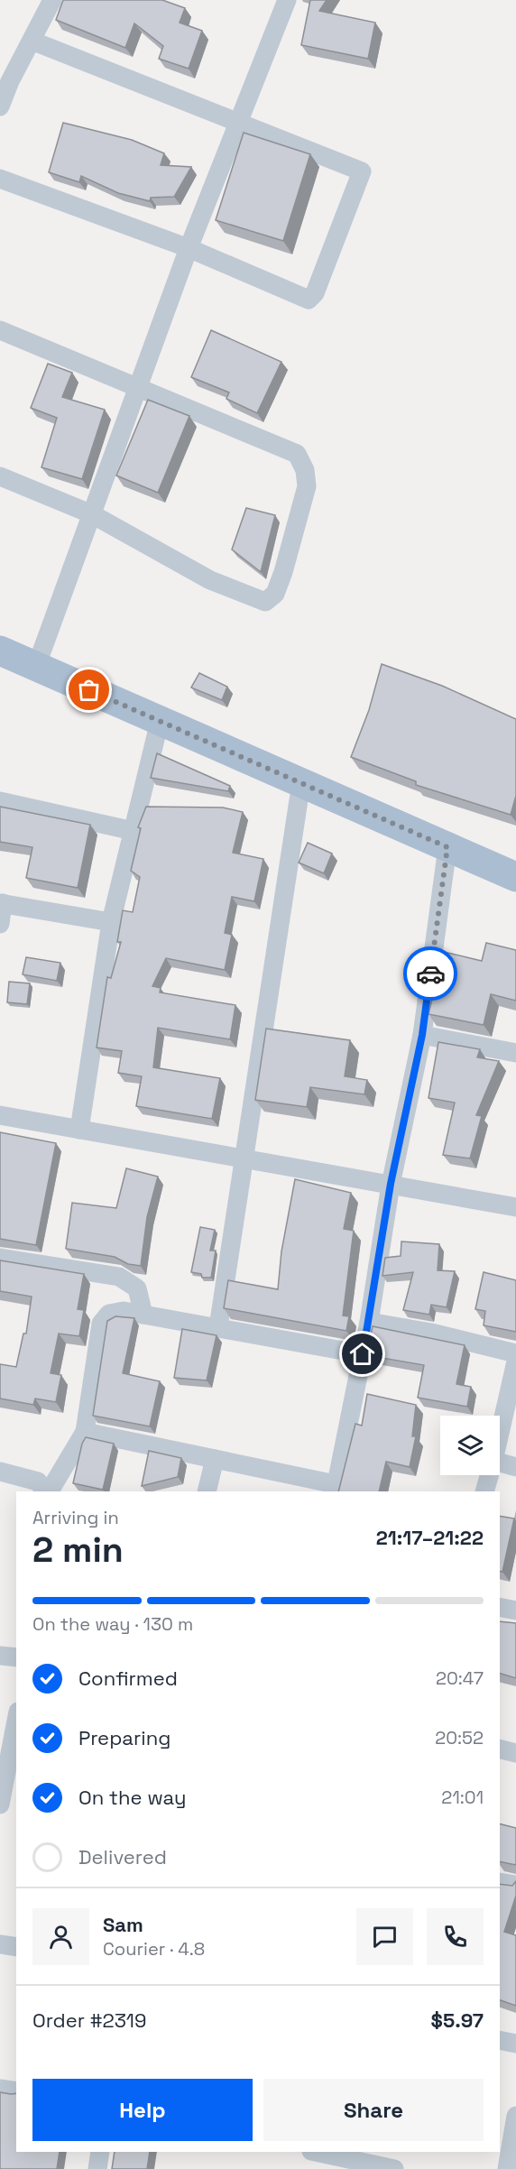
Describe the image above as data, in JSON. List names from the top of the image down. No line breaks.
{"page":{"heading":["2 min","Arriving in","21:17–21:22"],"panel":["Sam","Courier · 4.8","Order #2319","$5.97"],"bar":"On the way · 130 m","list":[["Confirmed","20:47"],["Preparing","20:52"],["On the way","21:01"],"Delivered"],"buttons":["Help","Share"]}}
